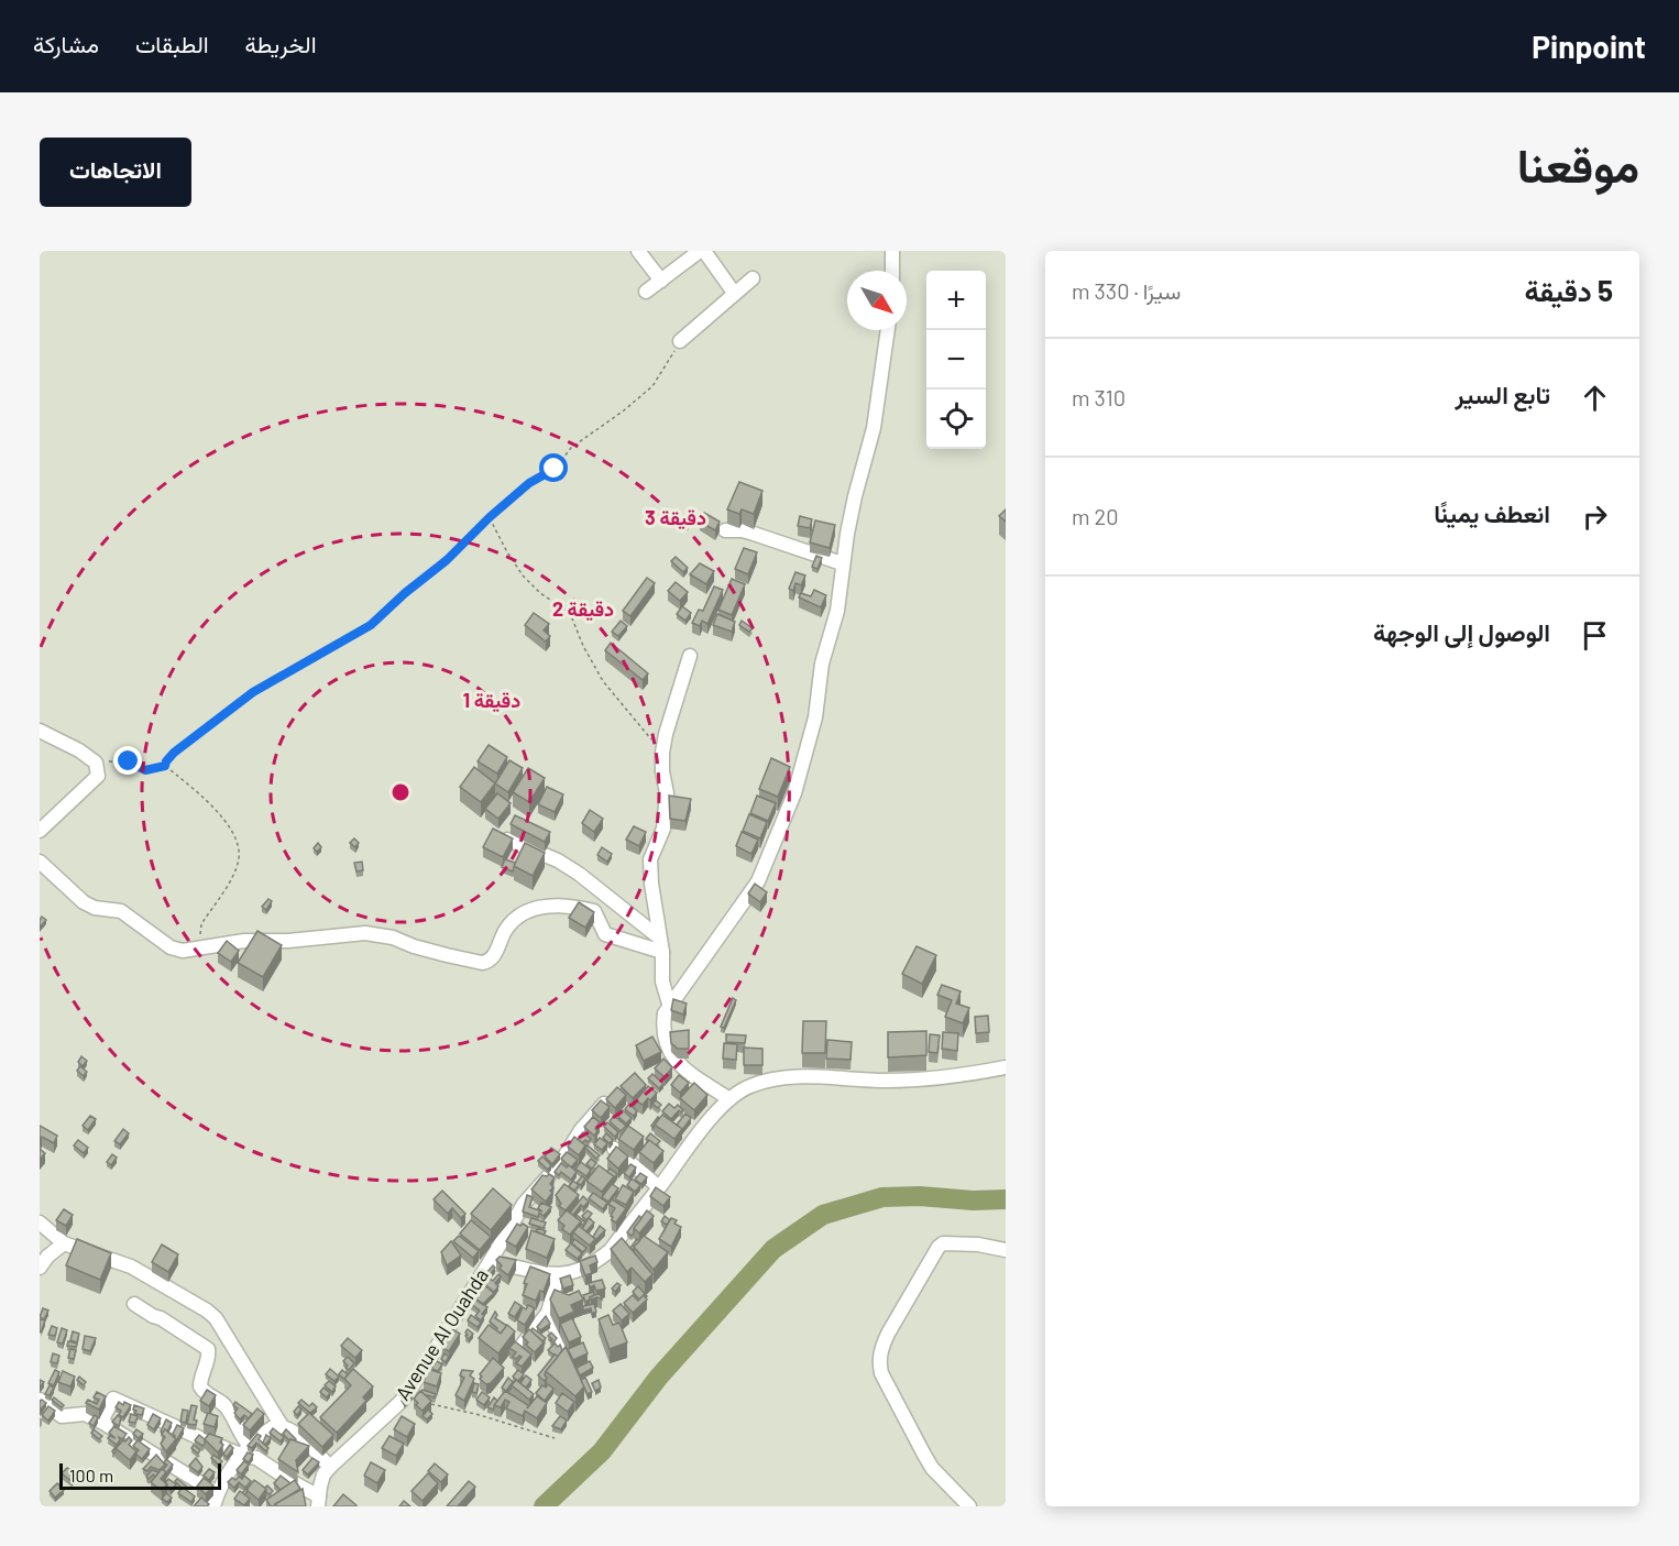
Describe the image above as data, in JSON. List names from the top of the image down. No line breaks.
{"streets":{"street":["Avenue Al Ouahda"]},"scale_bar":"100 m","north":"bottom right","page":{"header":"Pinpoint","nav":["الخريطة","الطبقات","مشاركة"],"title":"موقعنا","buttons":"الاتجاهات","heading":["5 دقيقة","سيرًا · 330 m"],"map_buttons":["+","−"],"list":[["تابع السير","310 m"],["انعطف يمينًا","20 m"],"الوصول إلى الوجهة"],"scale":"100 m"},"rings":["3 دقيقة","2 دقيقة","1 دقيقة"]}
